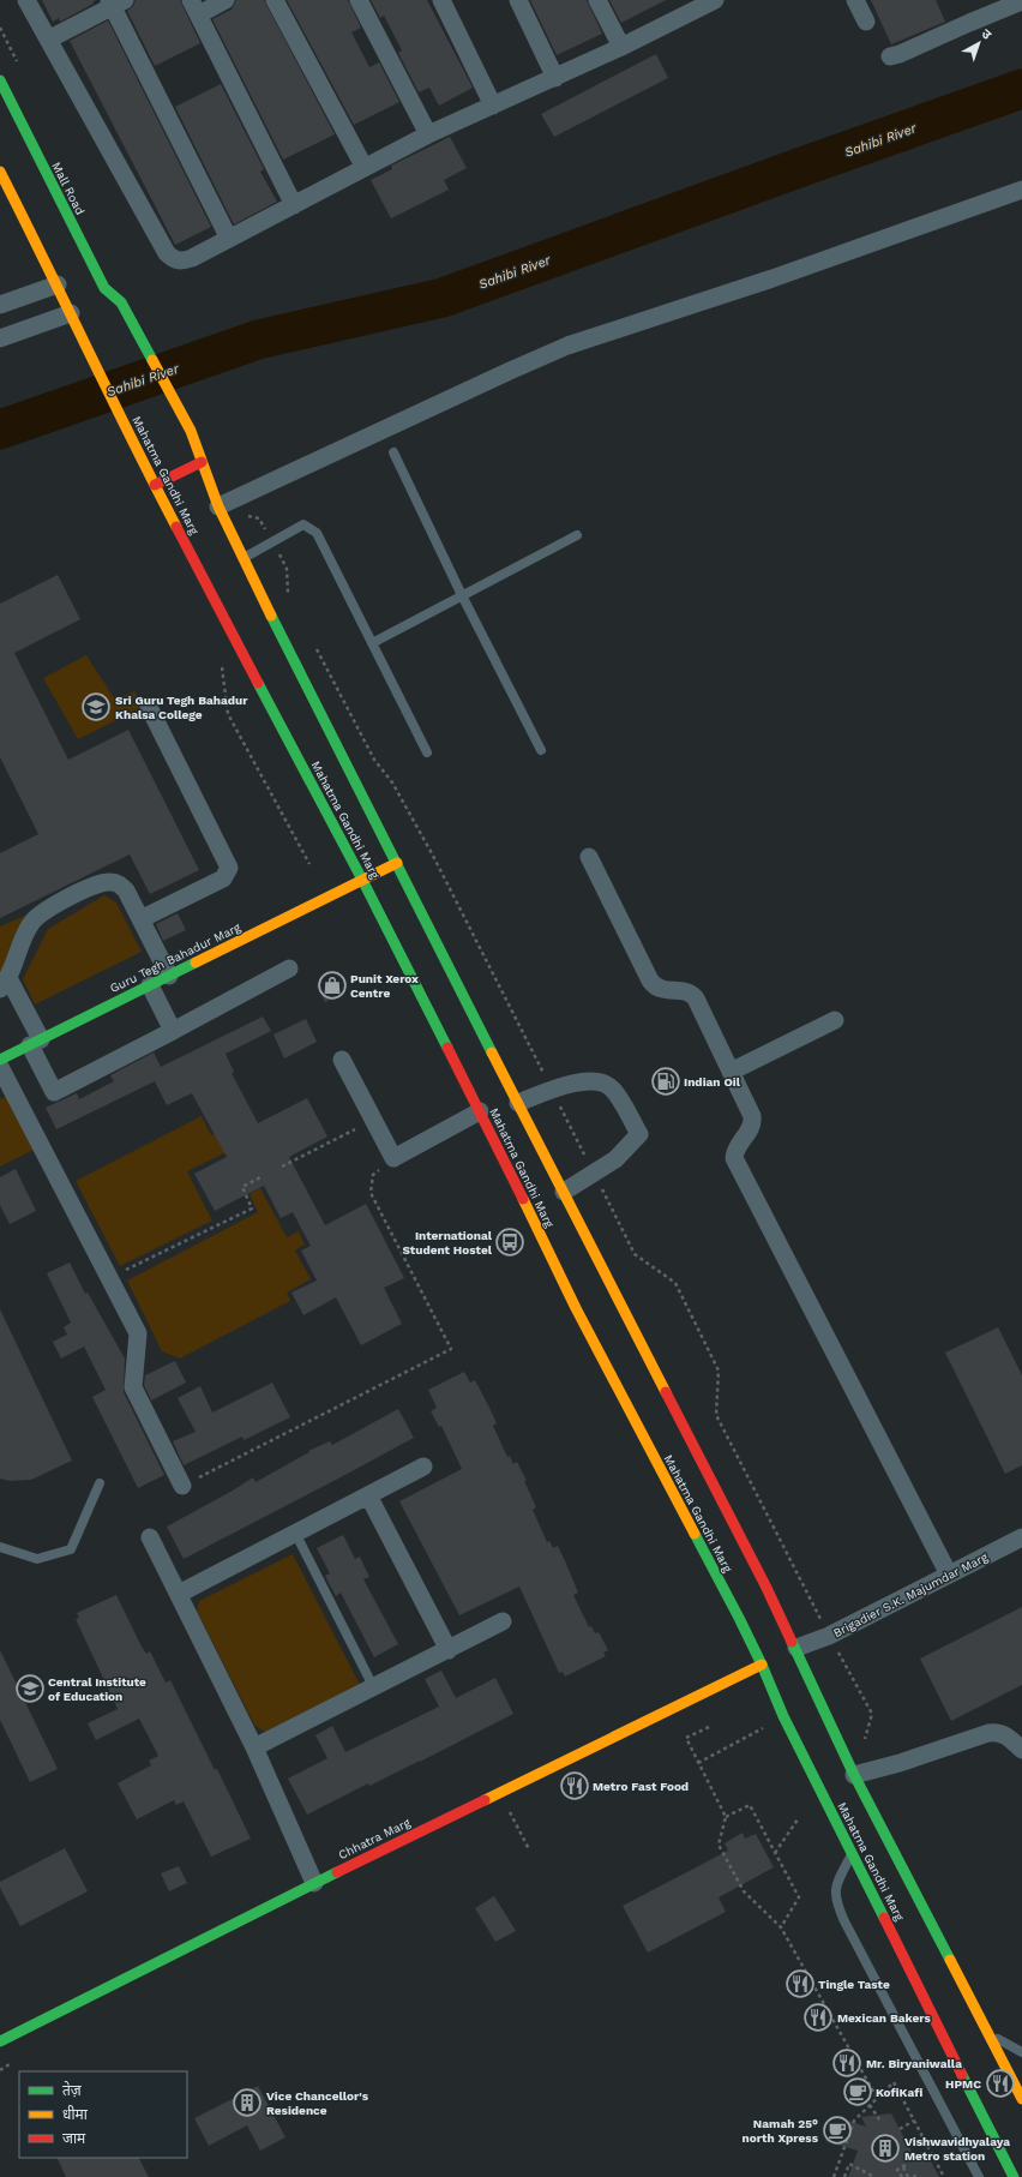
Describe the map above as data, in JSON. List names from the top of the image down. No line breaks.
{"streets":{"main road":["Mall Road","Mahatma Gandhi Marg","Guru Tegh Bahadur Marg","Chhatra Marg"],"street":["Brigadier S.K. Majumdar Marg"]},"crossings":[["Mall Road","Mahatma Gandhi Marg"],["Mahatma Gandhi Marg","Guru Tegh Bahadur Marg"],["Mahatma Gandhi Marg","Brigadier S.K. Majumdar Marg"],["Mahatma Gandhi Marg","Chhatra Marg"]],"water":["Sahibi River"],"places":{"school or university":["Sri Guru Tegh Bahadur Khalsa College","Central Institute of Education"],"shop":["Punit Xerox Centre"],"fuel station":["Indian Oil"],"bus stop":["International Student Hostel"],"restaurant":["Metro Fast Food","Tingle Taste","Mexican Bakers","Mr. Biryaniwalla","HPMC"],"cafe":["KofiKafi","Namah 25° north Xpress"],"building":["Vice Chancellor's Residence","Vishwavidhyalaya Metro station"]},"legend":["तेज़","धीमा","जाम"],"north":"top right"}
